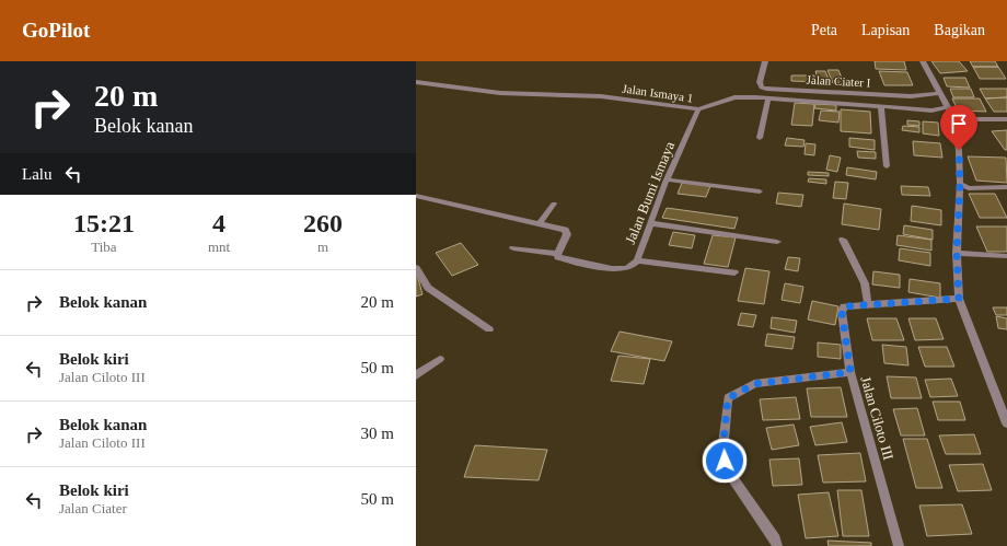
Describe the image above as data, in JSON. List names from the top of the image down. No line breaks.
{"streets":{"street":["Jalan Ciater I","Jalan Ismaya 1","Jalan Bumi Ismaya","Jalan Ciloto III"]},"crossings":[["Jalan Ismaya 1","Jalan Bumi Ismaya"]],"page":{"header":"GoPilot","nav":["Peta","Lapisan","Bagikan"],"turn":["20 m","Belok kanan"],"then":"Lalu","eta":["15:21","Tiba","4","mnt","260","m"],"list":[{"name":"Belok kanan","value":"20 m"},{"name":"Belok kiri","note":"Jalan Ciloto III","value":"50 m"},{"name":"Belok kanan","note":"Jalan Ciloto III","value":"30 m"},{"name":"Belok kiri","note":"Jalan Ciater","value":"50 m"}]}}
